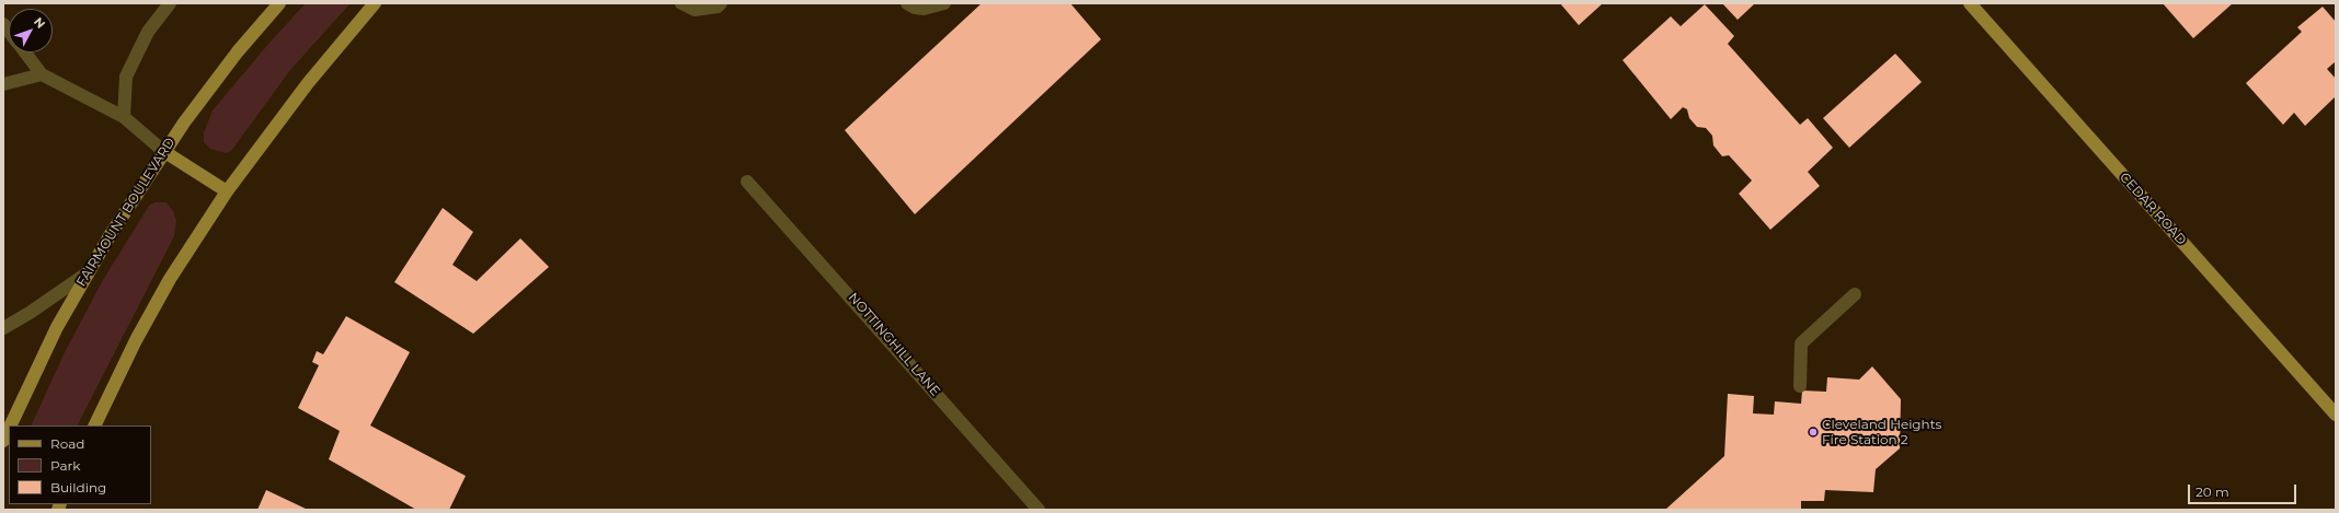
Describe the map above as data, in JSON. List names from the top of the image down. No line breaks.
{"streets":{"main road":["CEDAR ROAD","FAIRMOUNT BOULEVARD"],"street":["NOTTINGHILL LANE"]},"places":["Cleveland Heights Fire Station 2"],"legend":["Road","Park","Building"],"scale_bar":"20 m","north":"top right"}
